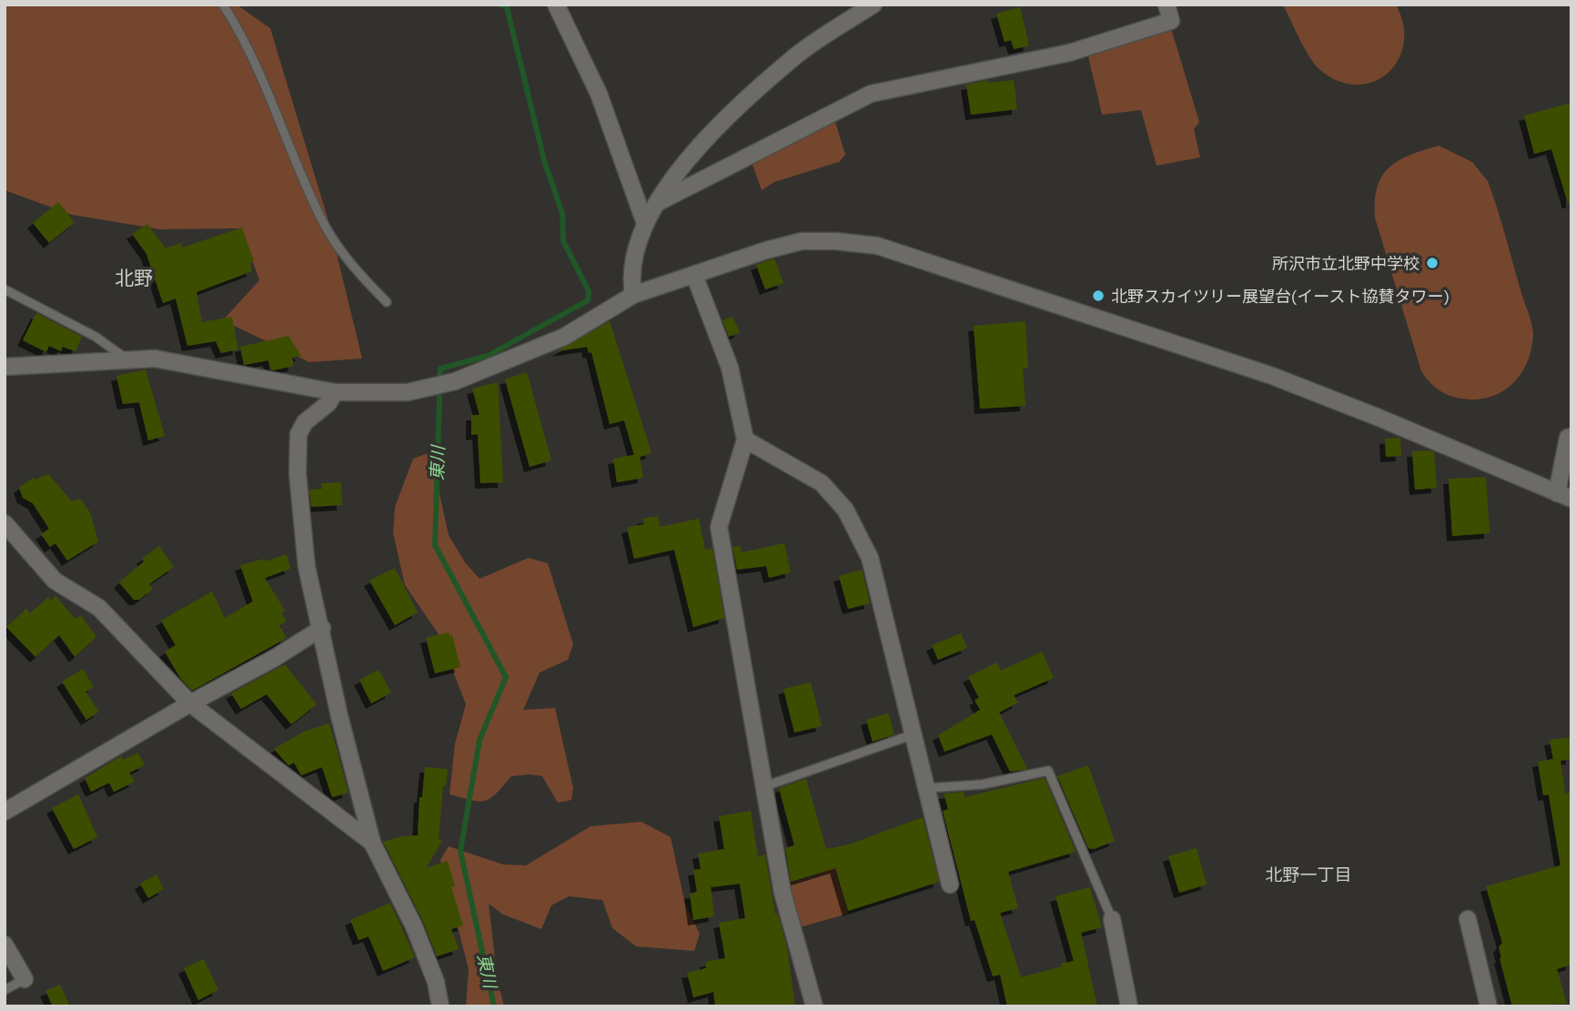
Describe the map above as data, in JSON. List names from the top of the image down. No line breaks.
{"districts":["北野","北野一丁目"],"water":["東川"],"places":["所沢市立北野中学校","北野スカイツリー展望台(イースト協賛タワー)"]}
